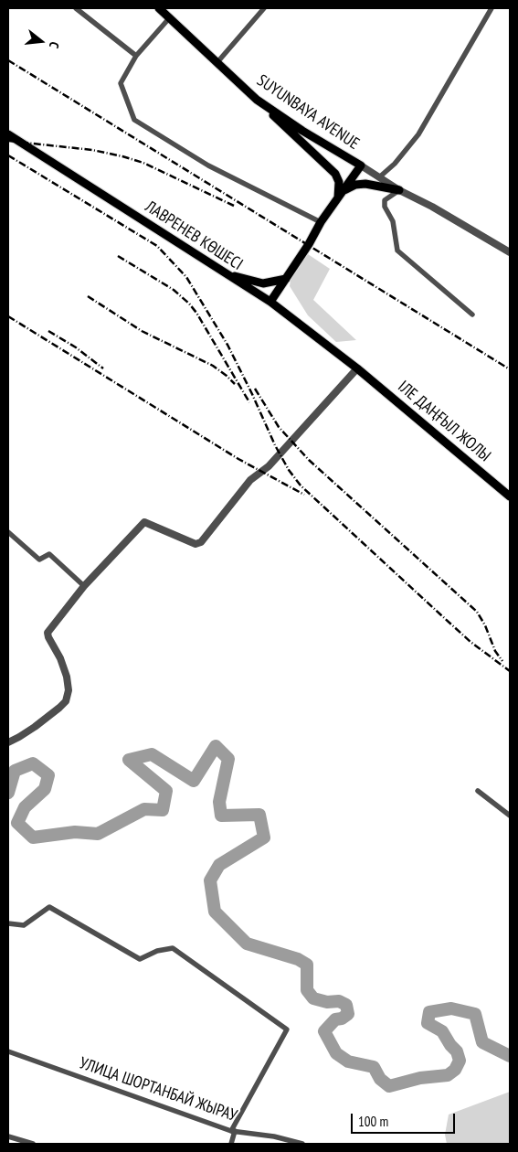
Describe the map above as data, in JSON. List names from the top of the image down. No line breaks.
{"streets":{"main road":["SUYUNBAYA AVENUE","ЛАВРЕНЕВ КӨШЕСІ","ІЛЕ ДАҢҒЫЛ ЖОЛЫ"],"street":["УЛИЦА ШОРТАНБАЙ ЖЫРАУ"]},"crossings":[["ЛАВРЕНЕВ КӨШЕСІ","ІЛЕ ДАҢҒЫЛ ЖОЛЫ"]],"scale_bar":"100 m","north":"right"}
